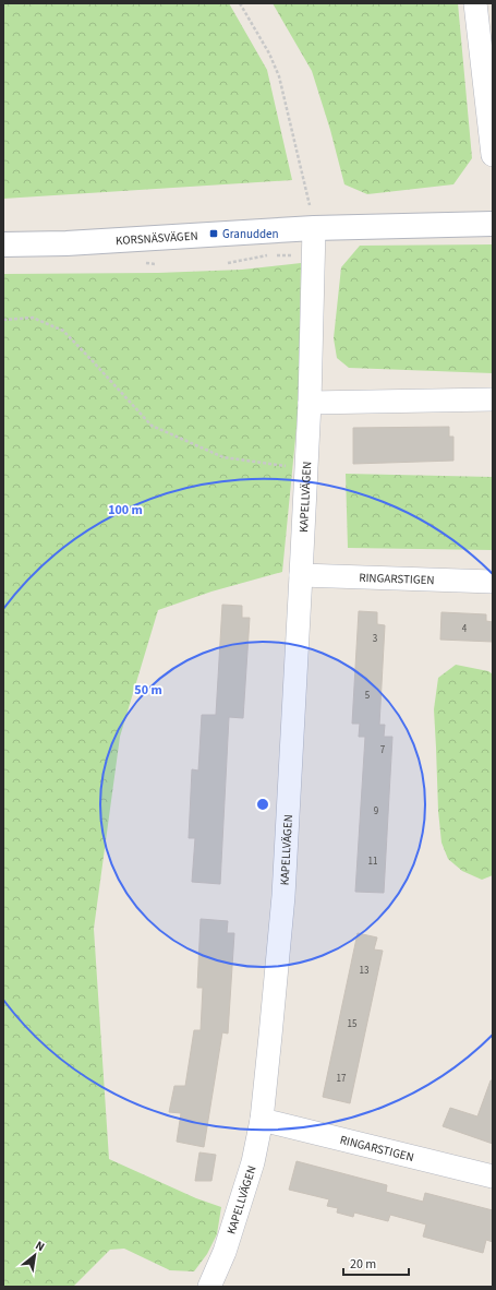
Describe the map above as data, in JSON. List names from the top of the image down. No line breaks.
{"streets":{"street":["KORSNÄSVÄGEN","KAPELLVÄGEN","RINGARSTIGEN"]},"crossings":[["KORSNÄSVÄGEN","KAPELLVÄGEN"],["KAPELLVÄGEN","RINGARSTIGEN"]],"places":{"transit":["Granudden"]},"house_numbers":["4","3","5","7","9","11","13","15","17"],"scale_bar":"20 m","north":"top right","rings":["100 m","50 m"]}
